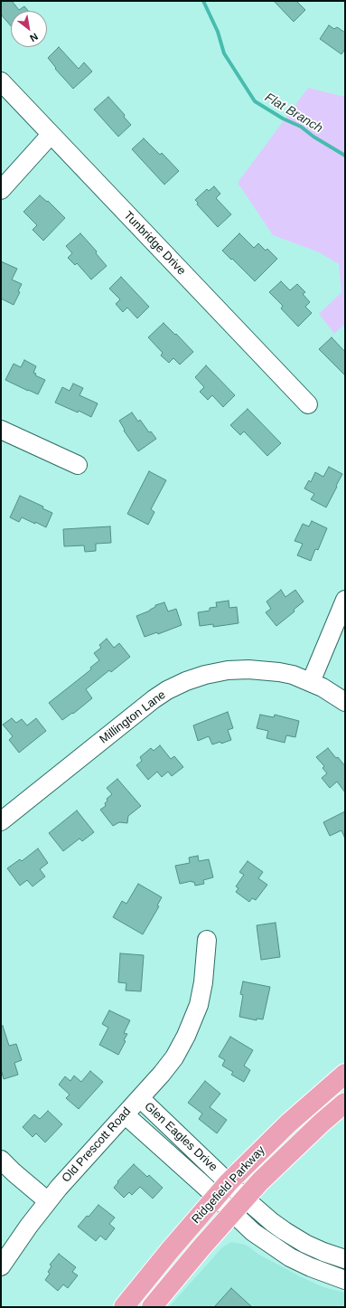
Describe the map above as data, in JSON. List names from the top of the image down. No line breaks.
{"streets":{"main road":["Ridgefield Parkway"],"street":["Tunbridge Drive","Millington Lane","Glen Eagles Drive","Old Prescott Road"]},"crossings":[["Glen Eagles Drive","Old Prescott Road"],["Glen Eagles Drive","Ridgefield Parkway"]],"water":["Flat Branch"],"north":"bottom right"}
